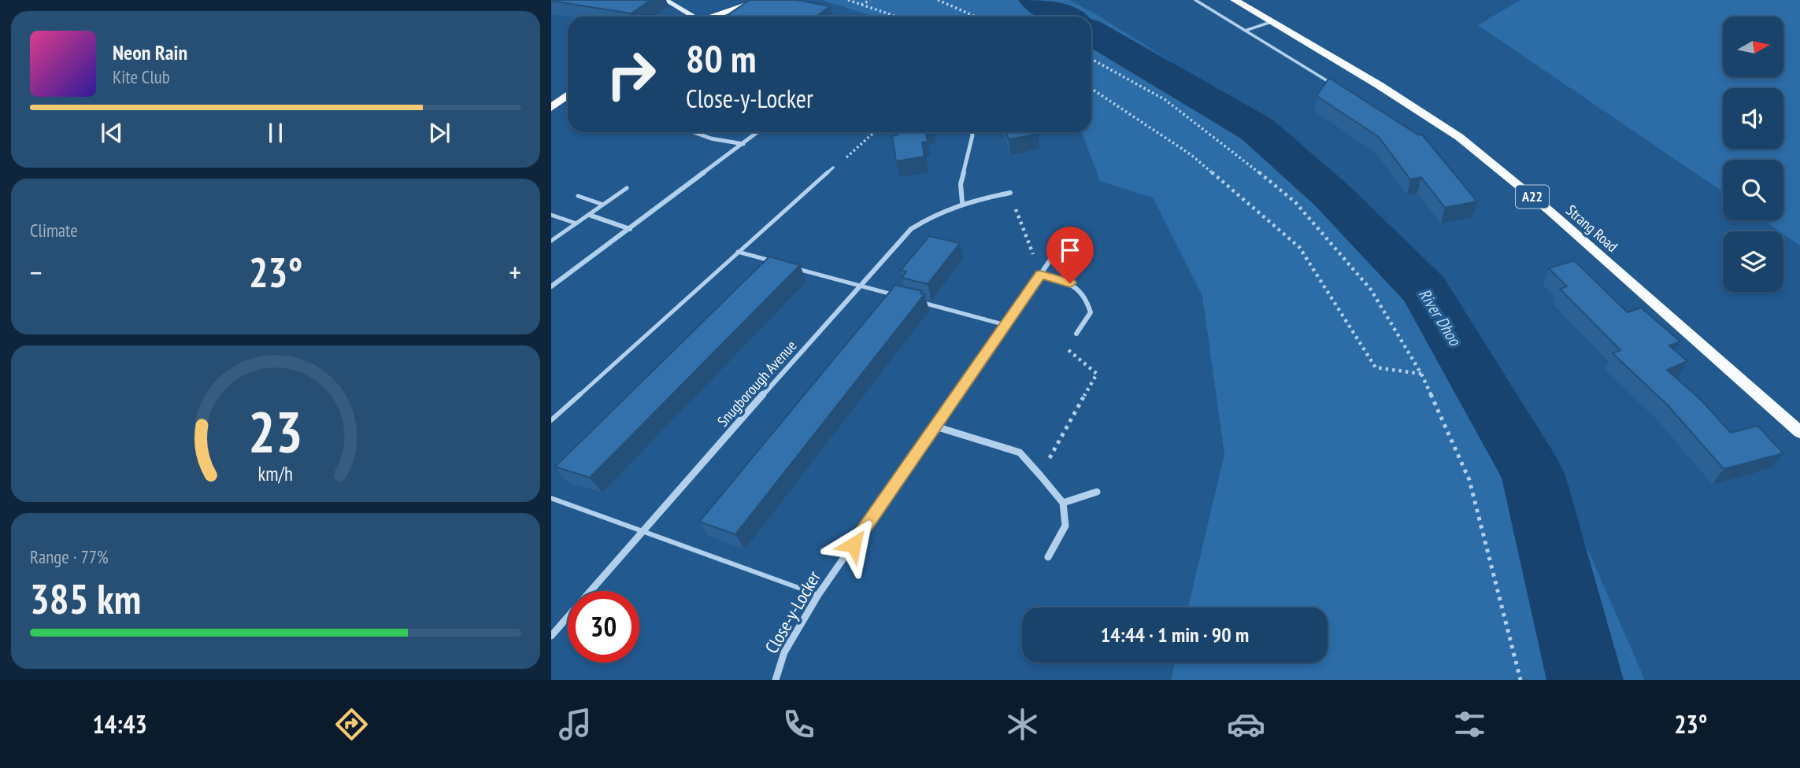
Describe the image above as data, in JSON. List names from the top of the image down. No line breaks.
{"streets":{"main road":["A22","Strang Road"],"street":["Snugborough Avenue","Close-y-Locker"]},"water":["River Dhoo"],"north":"right","page":{"turn":["80 m","Close-y-Locker"],"song":["Neon Rain","Kite Club"],"tile":["Climate",["Range · 77%","385 km"]],"heat":["−","23°","+"],"limit":"30","trip":"14:44 · 1 min · 90 m","tabs":["14:43","23°"],"gauge":["23","km/h"]}}
